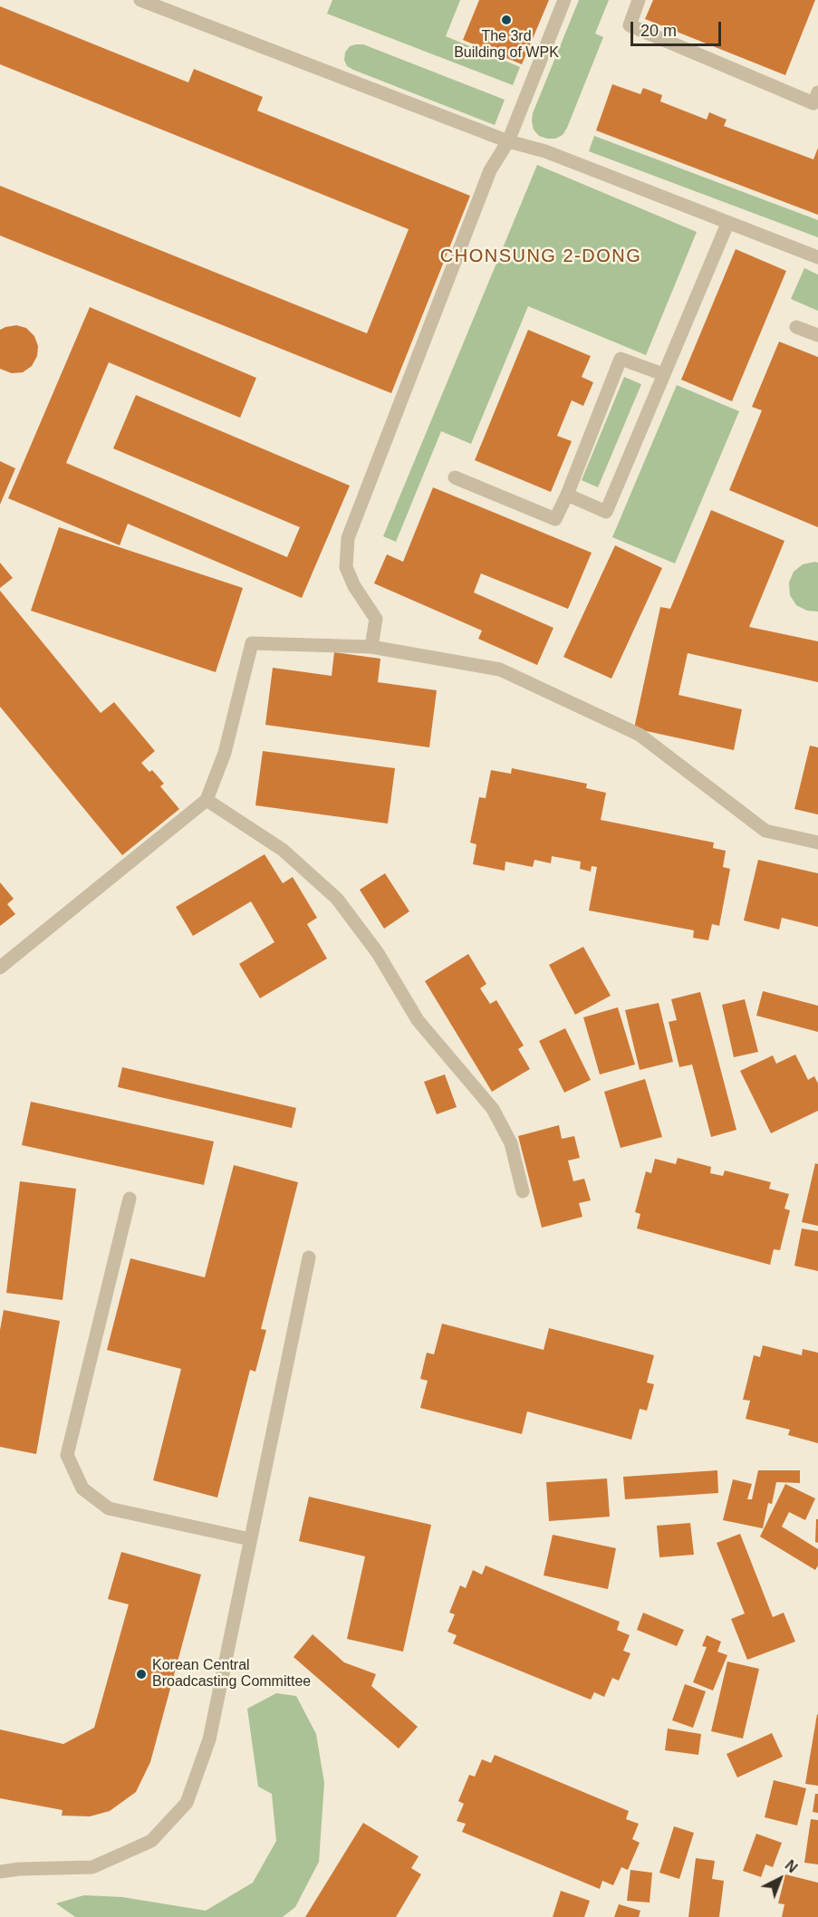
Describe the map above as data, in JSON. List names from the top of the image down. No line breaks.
{"districts":["CHONSUNG 2-DONG"],"places":["The 3rd Building of WPK","Korean Central Broadcasting Committee"],"scale_bar":"20 m","north":"top right"}
